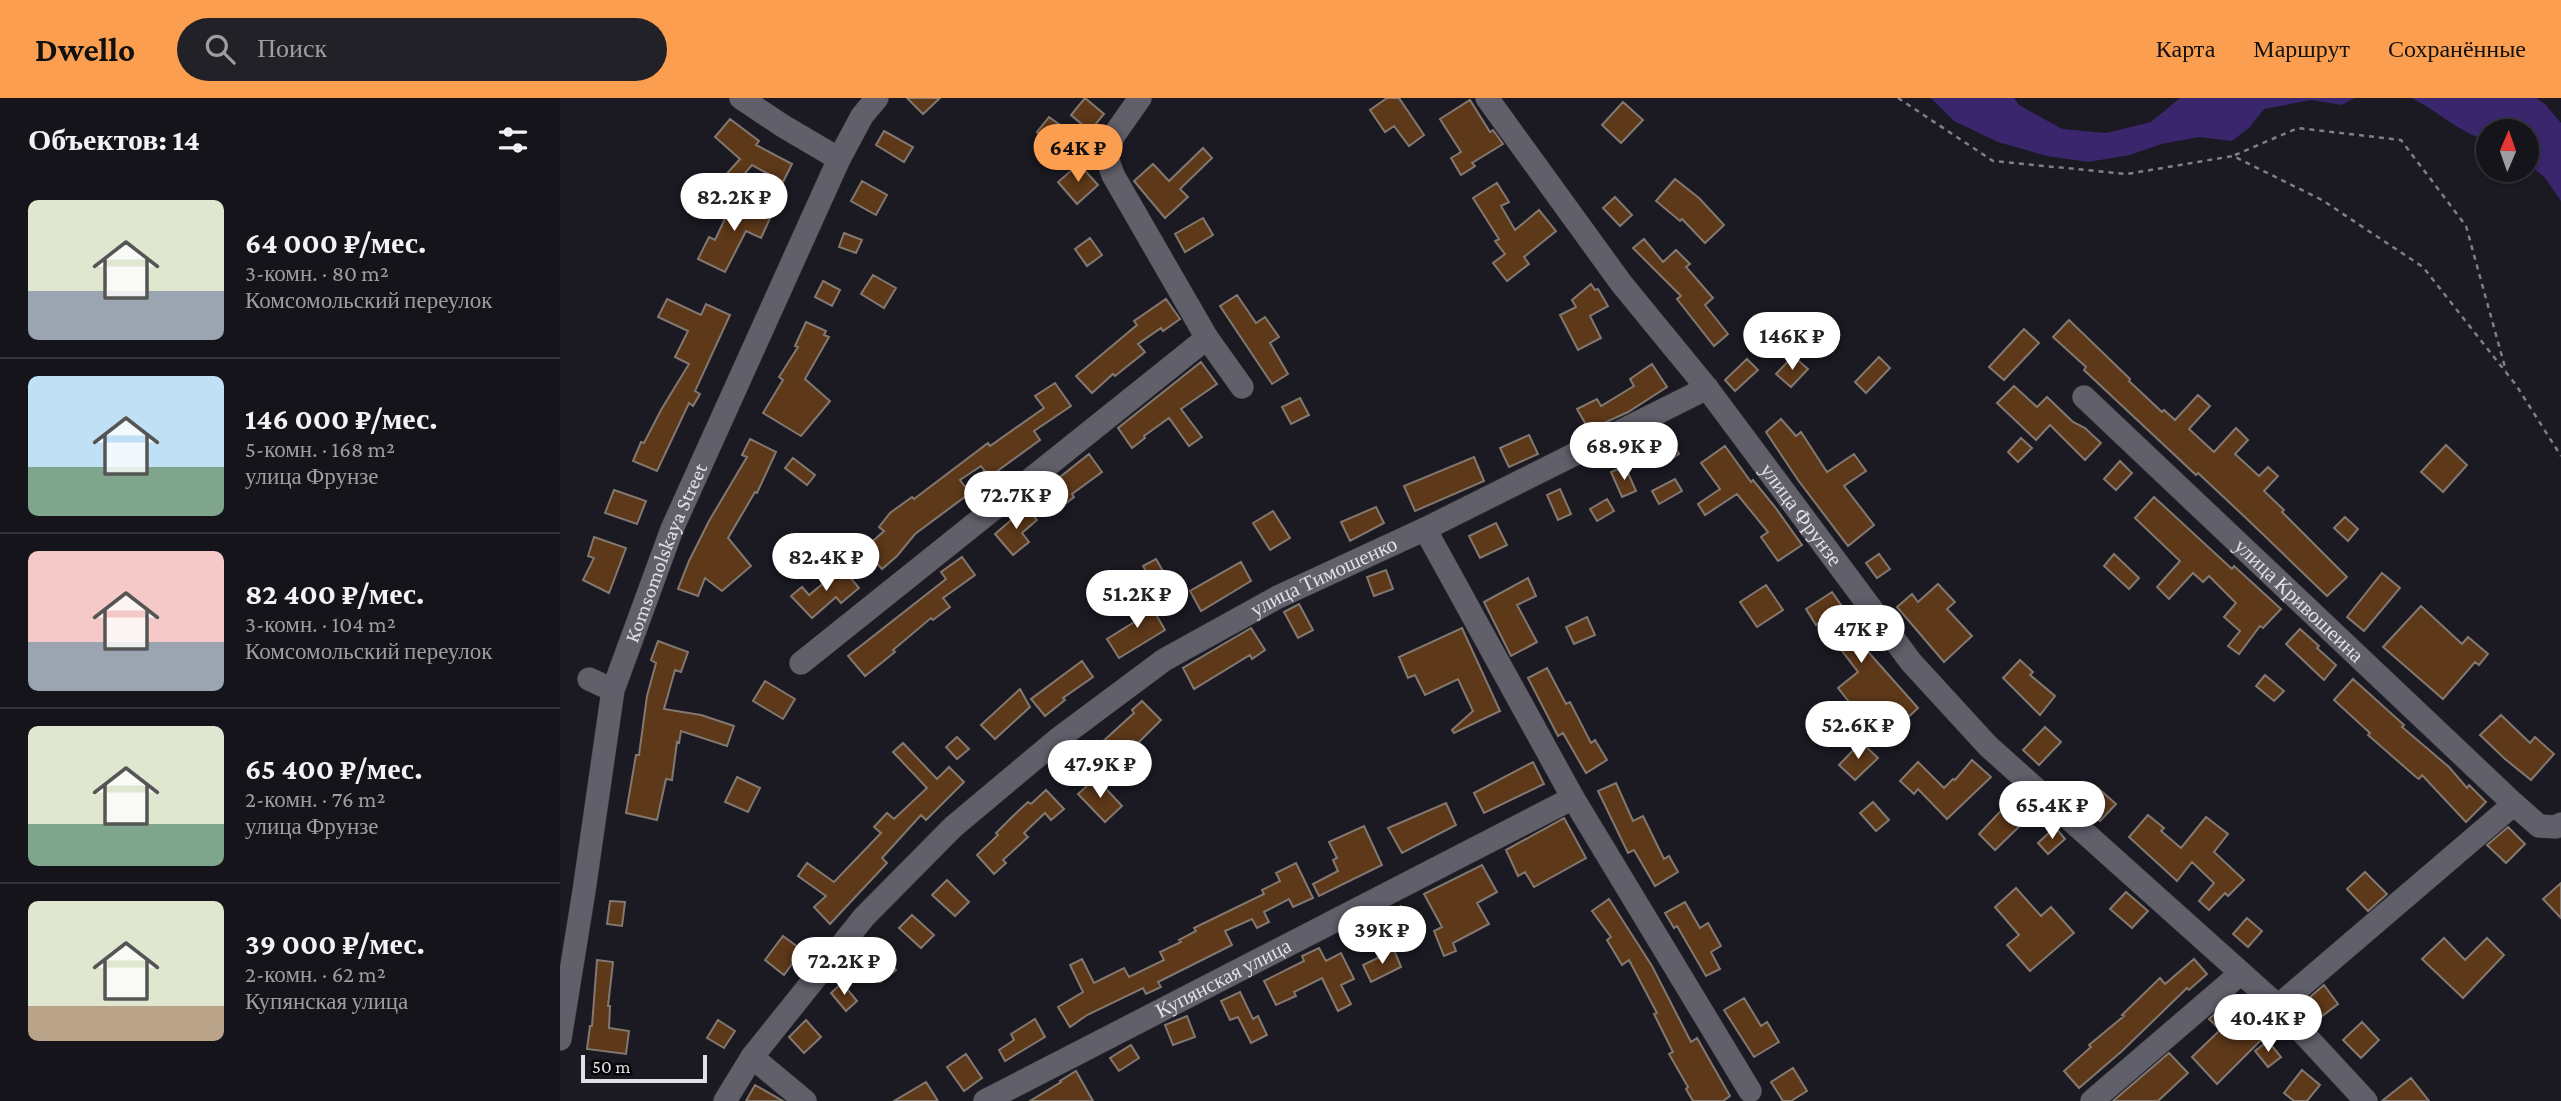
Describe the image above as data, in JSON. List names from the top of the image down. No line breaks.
{"streets":{"street":["улица Фрунзе","Komsomolskaya Street","улица Тимошенко","улица Кривошеина","Купянская улица"]},"crossings":[["улица Фрунзе","улица Тимошенко"]],"scale_bar":"50 m","north":"top","page":{"header":"Dwello","search":"Поиск","nav":["Карта","Маршрут","Сохранённые"],"heading":"Объектов: 14","price":["64K ₽","82.2K ₽","146K ₽","68.9K ₽","72.7K ₽","82.4K ₽","51.2K ₽","47K ₽","52.6K ₽","47.9K ₽","65.4K ₽","39K ₽","72.2K ₽","40.4K ₽"],"list":[{"name":"64 000 ₽/мес.","note":"3-комн. · 80 m² · Комсомольский переулок"},{"name":"146 000 ₽/мес.","note":"5-комн. · 168 m² · улица Фрунзе"},{"name":"82 400 ₽/мес.","note":"3-комн. · 104 m² · Комсомольский переулок"},{"name":"65 400 ₽/мес.","note":"2-комн. · 76 m² · улица Фрунзе"},{"name":"39 000 ₽/мес.","note":"2-комн. · 62 m² · Купянская улица"}],"scale":"50 m"}}
